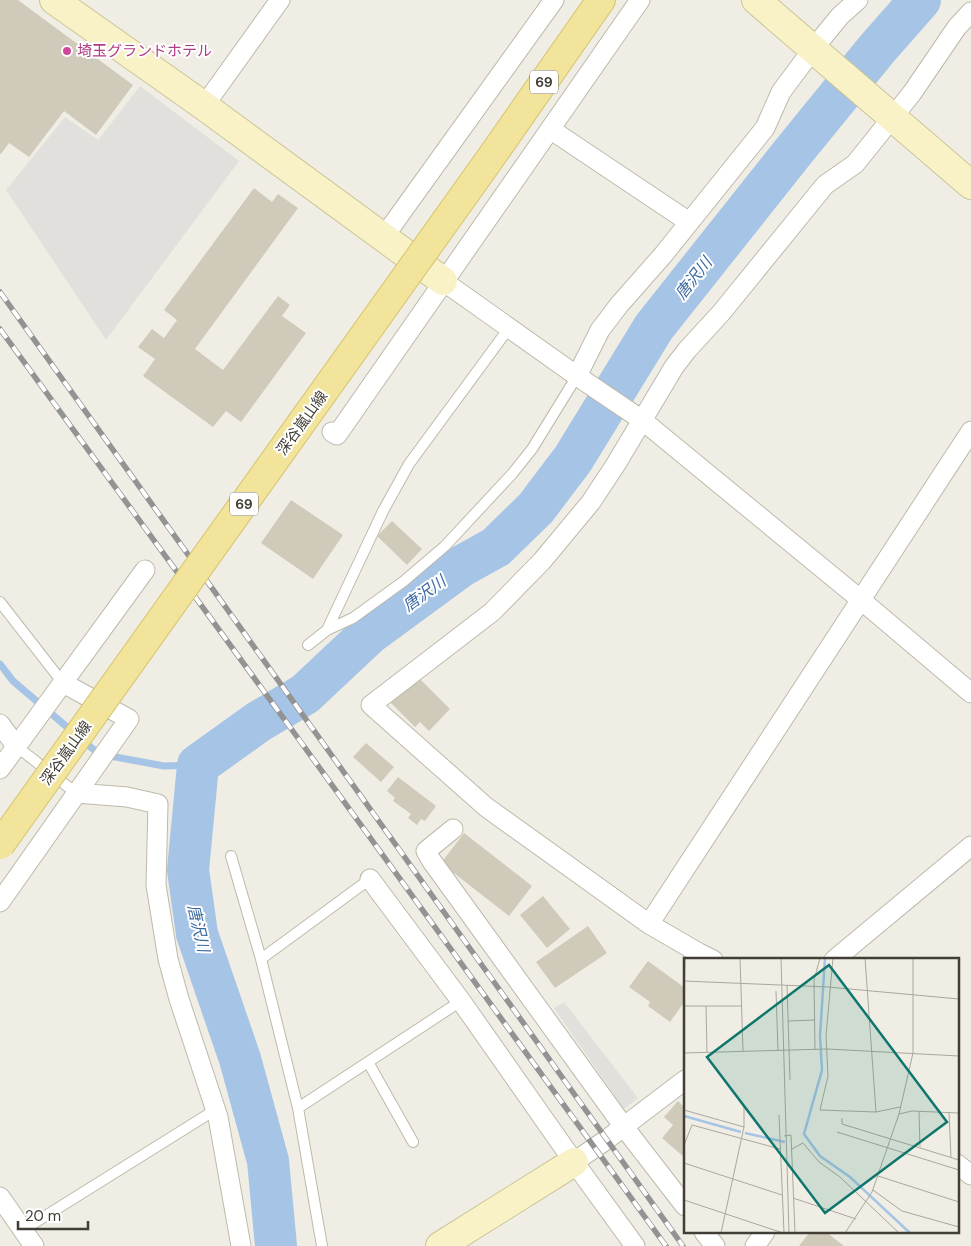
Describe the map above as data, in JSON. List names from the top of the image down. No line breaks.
{"streets":{"main road":["69","深谷嵐山線"]},"water":["唐沢川"],"places":["埼玉グランドホテル"],"scale_bar":"20 m"}
